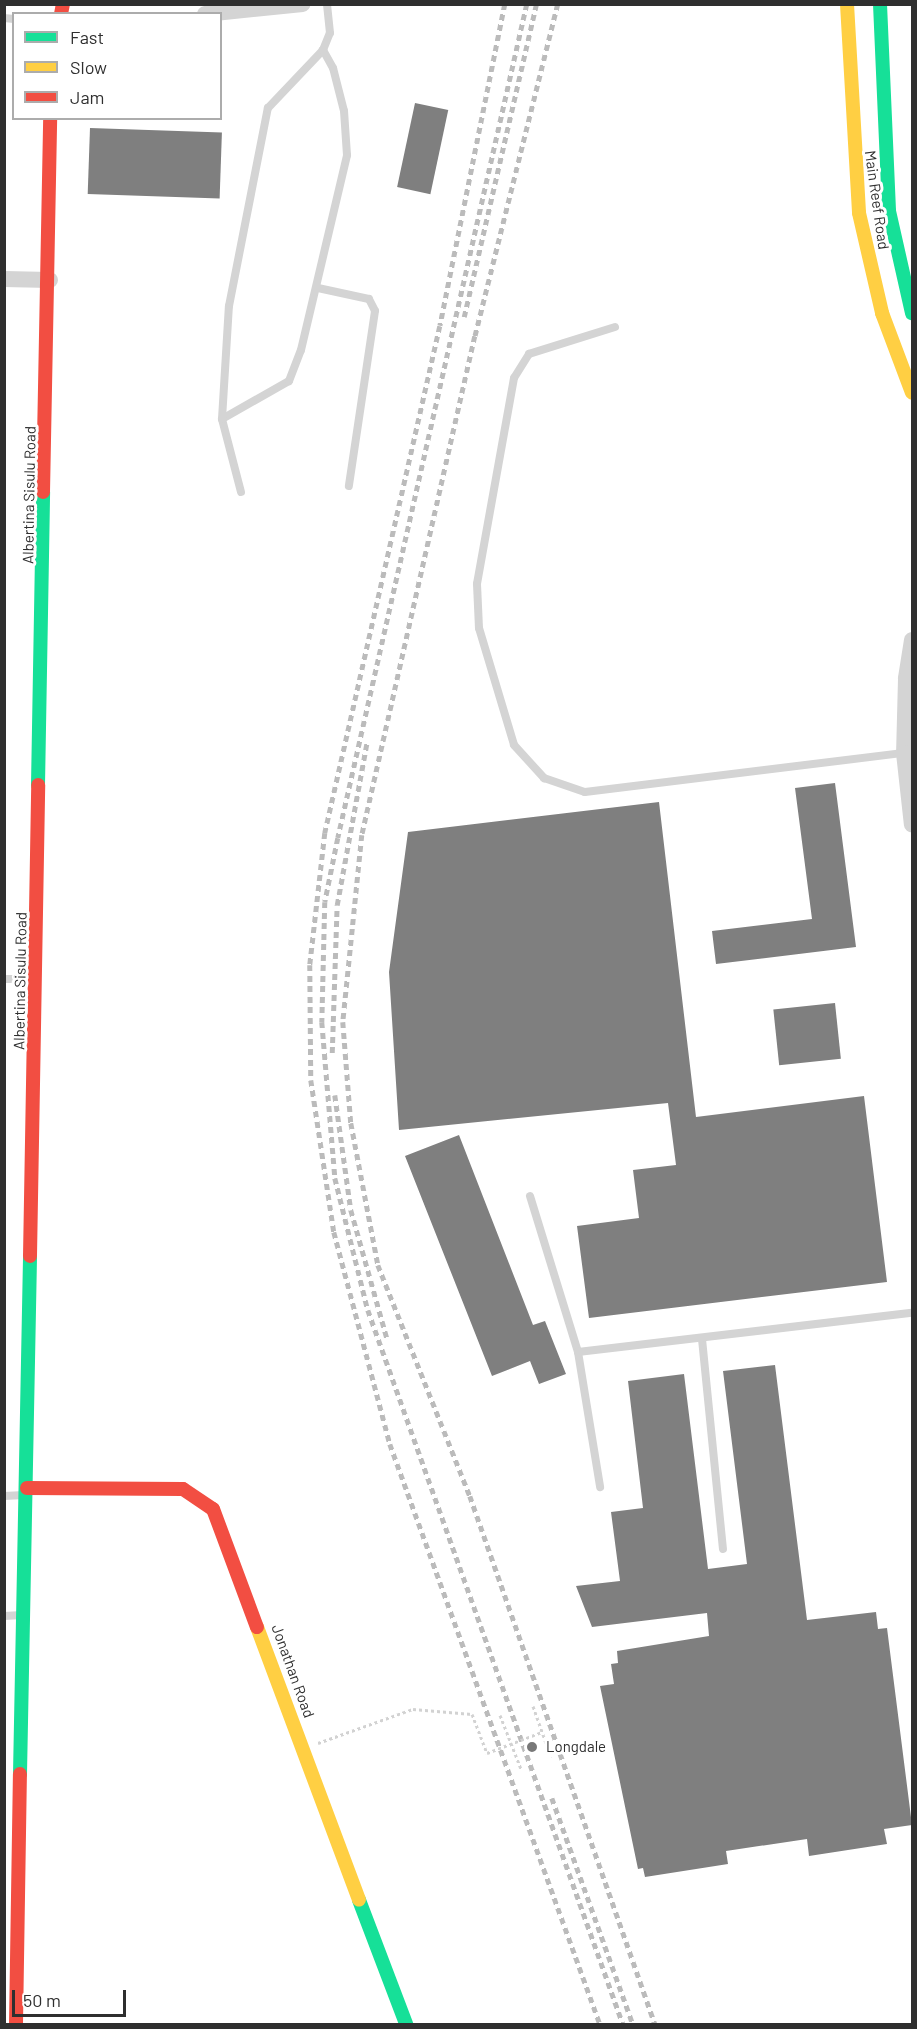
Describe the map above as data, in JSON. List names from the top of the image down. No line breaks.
{"streets":{"main road":["Main Reef Road","Albertina Sisulu Road","Jonathan Road"]},"crossings":[["Albertina Sisulu Road","Jonathan Road"]],"places":["Longdale"],"legend":["Fast","Slow","Jam"],"scale_bar":"50 m"}
